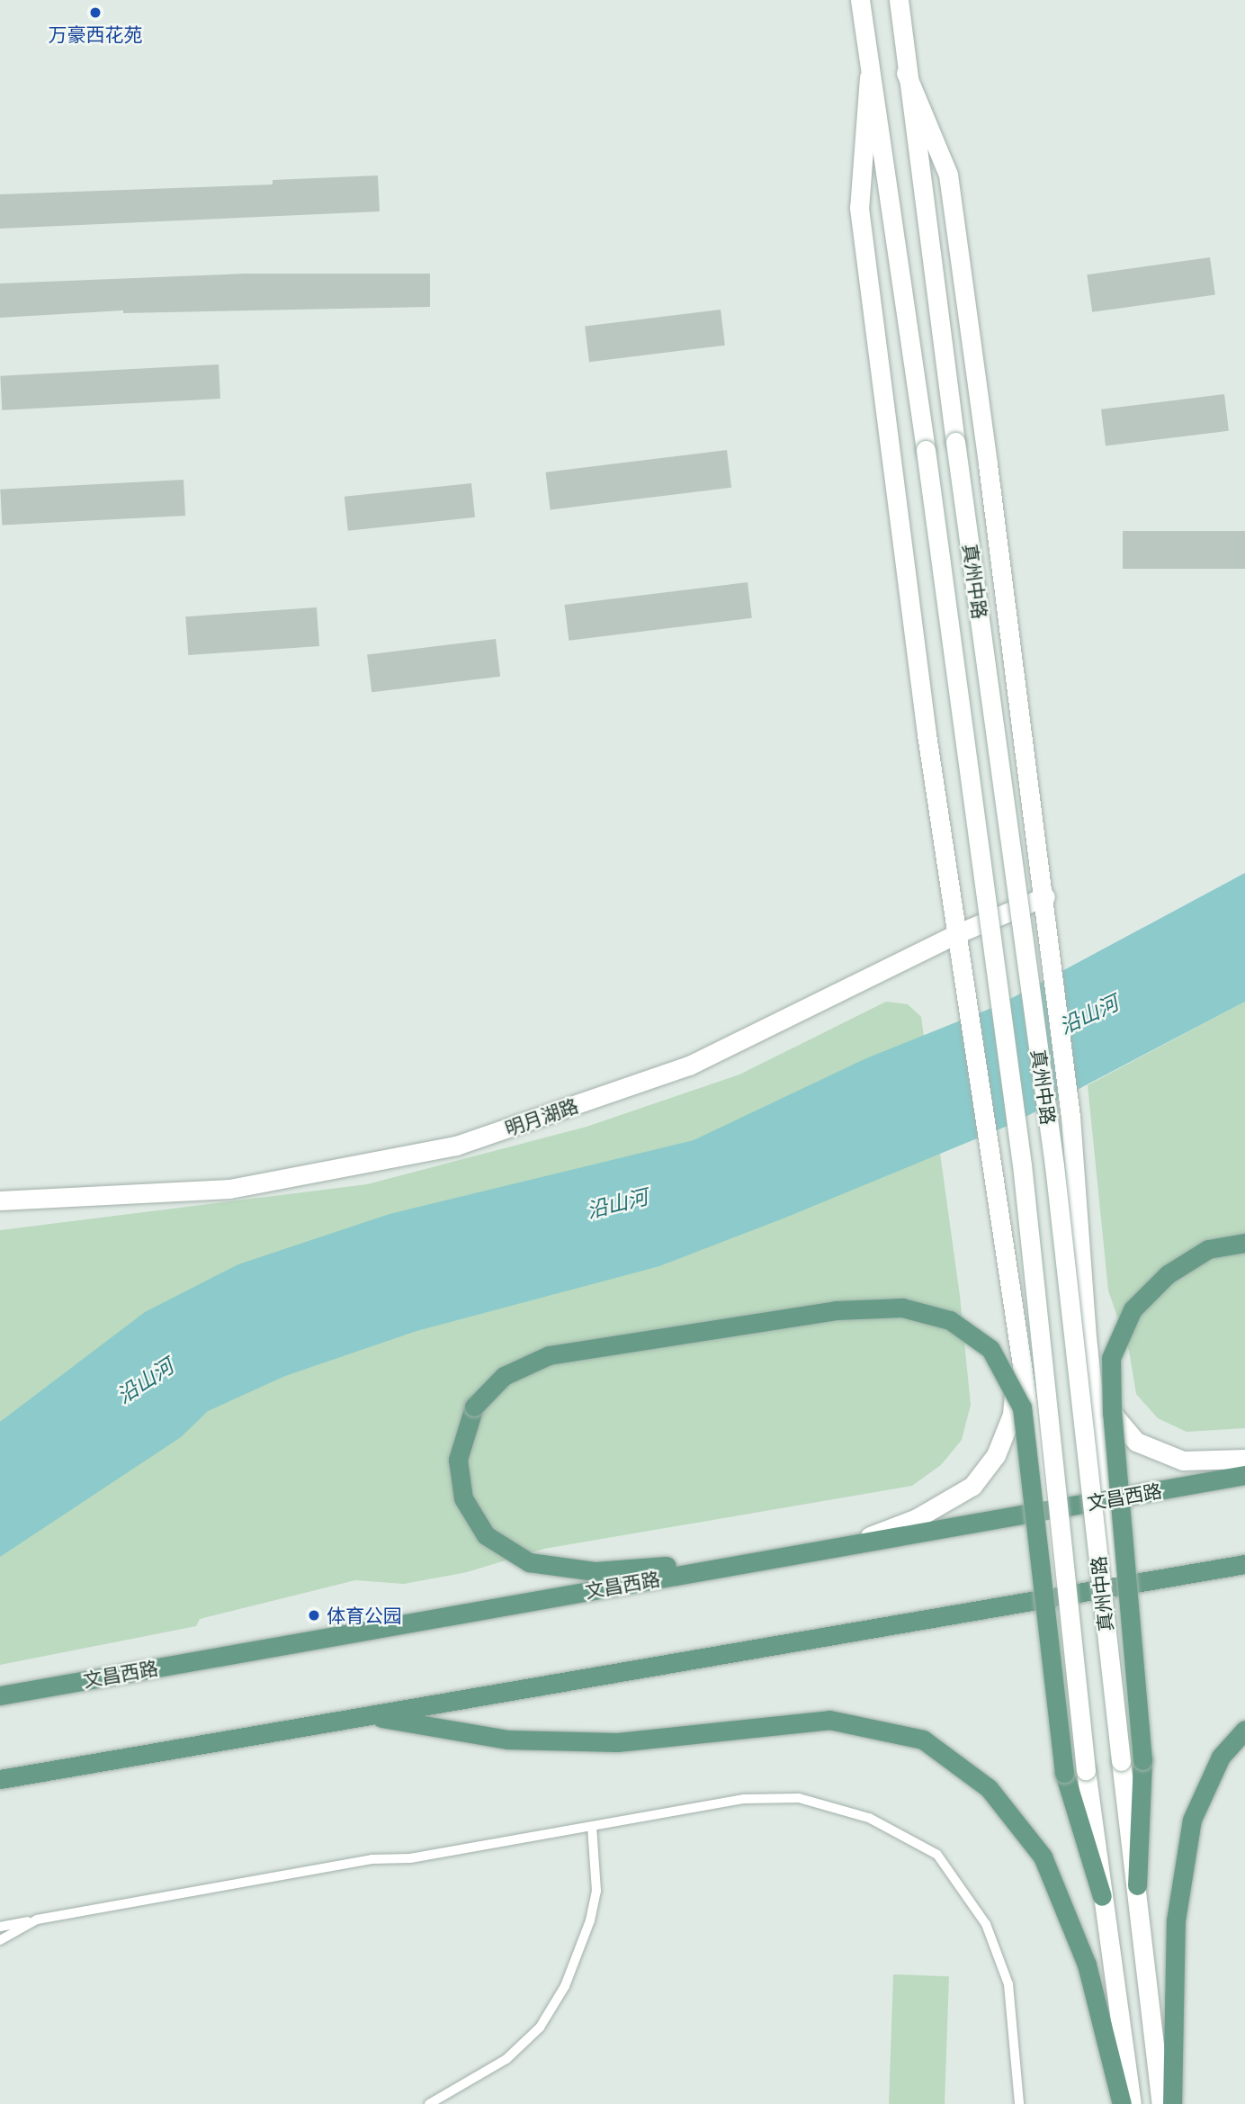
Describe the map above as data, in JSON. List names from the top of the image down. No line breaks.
{"streets":{"main road":["文昌西路"],"street":["真州中路","明月湖路"]},"crossings":[["真州中路","明月湖路"],["真州中路","文昌西路"]],"water":["沿山河"],"places":["万豪西花苑","体育公园"]}
